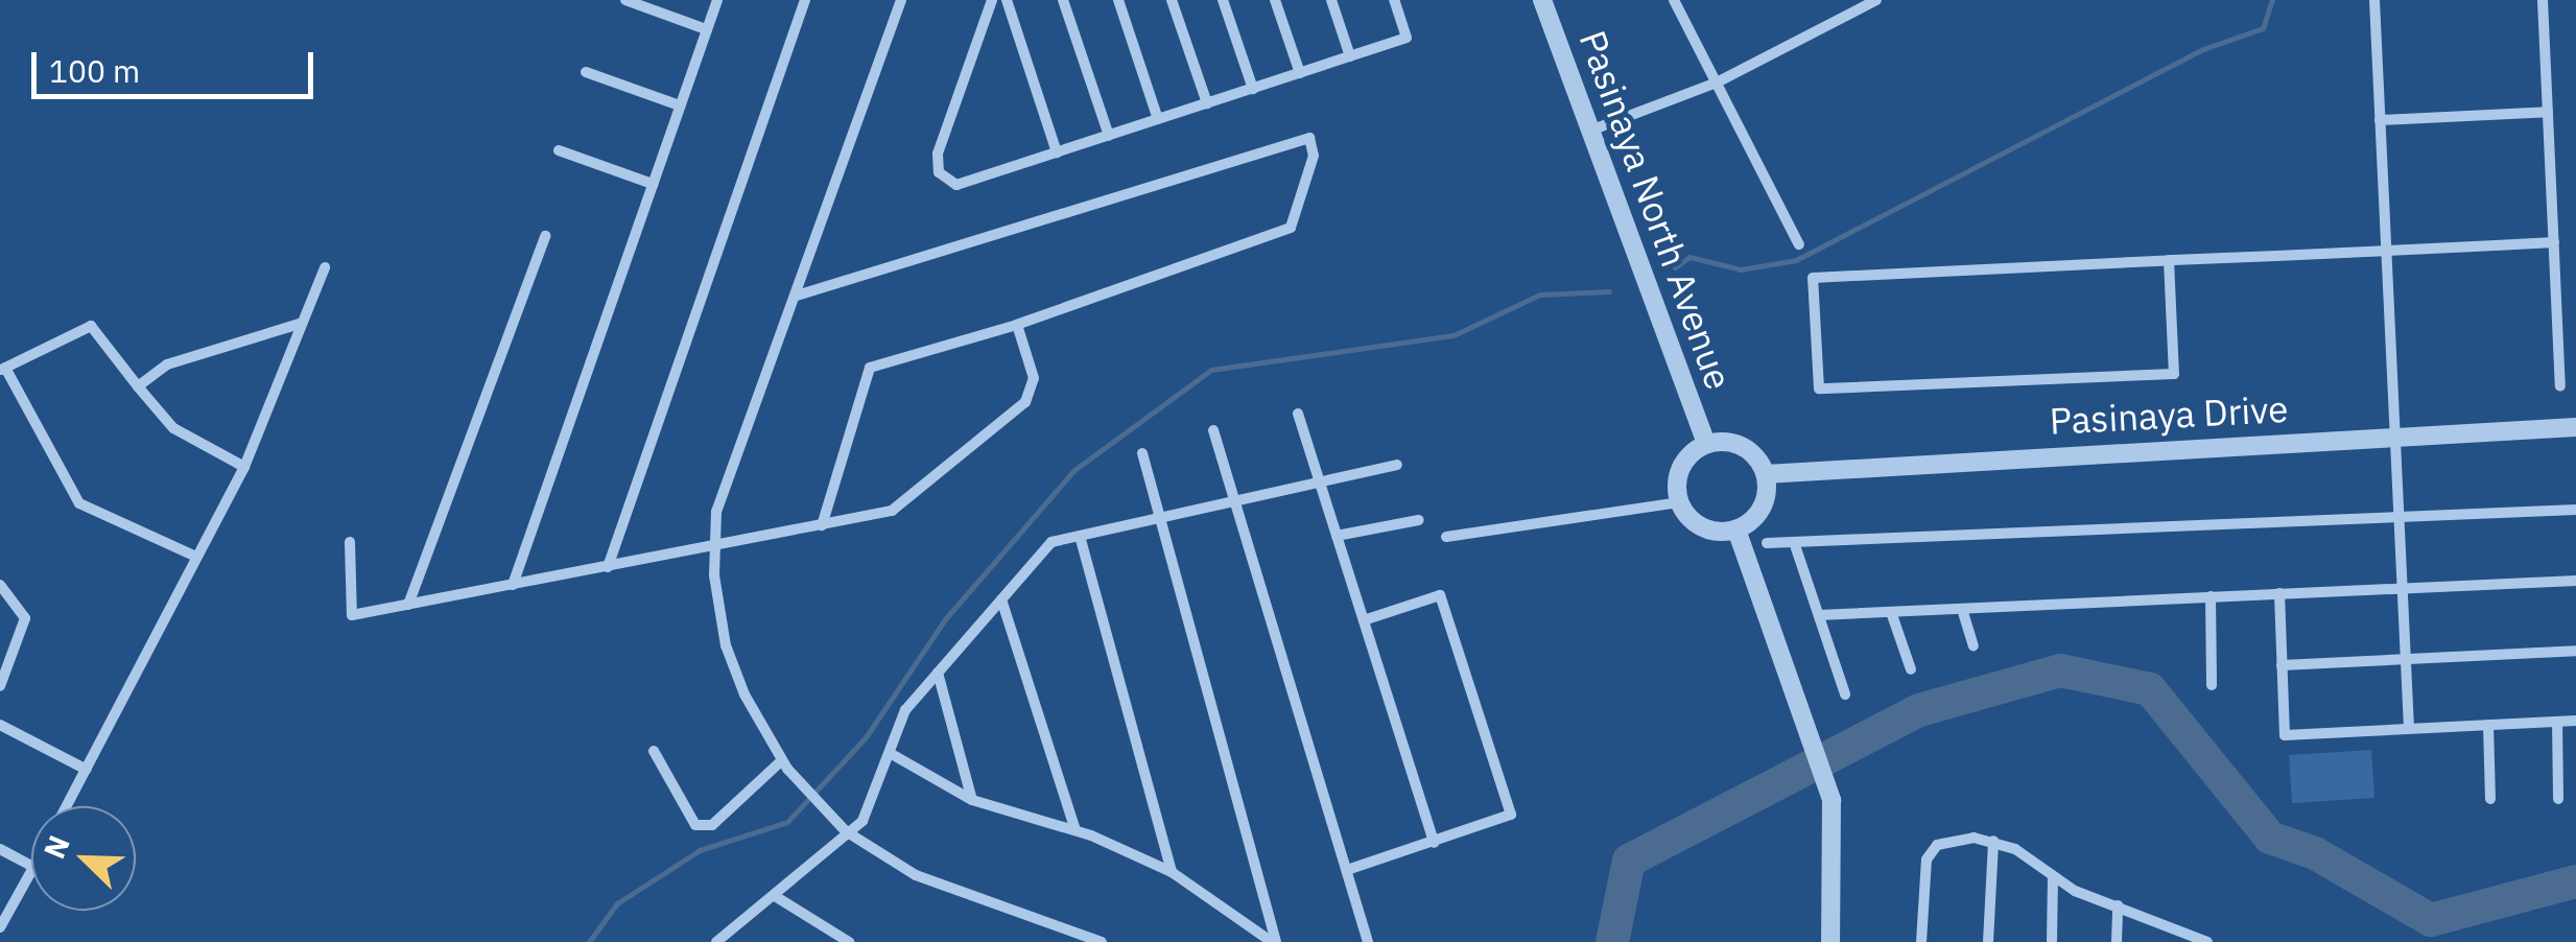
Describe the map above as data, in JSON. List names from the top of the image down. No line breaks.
{"streets":{"street":["Pasinaya North Avenue","Pasinaya Drive"]},"crossings":[["Pasinaya North Avenue","Pasinaya Drive"]],"scale_bar":"100 m","north":"top left"}
